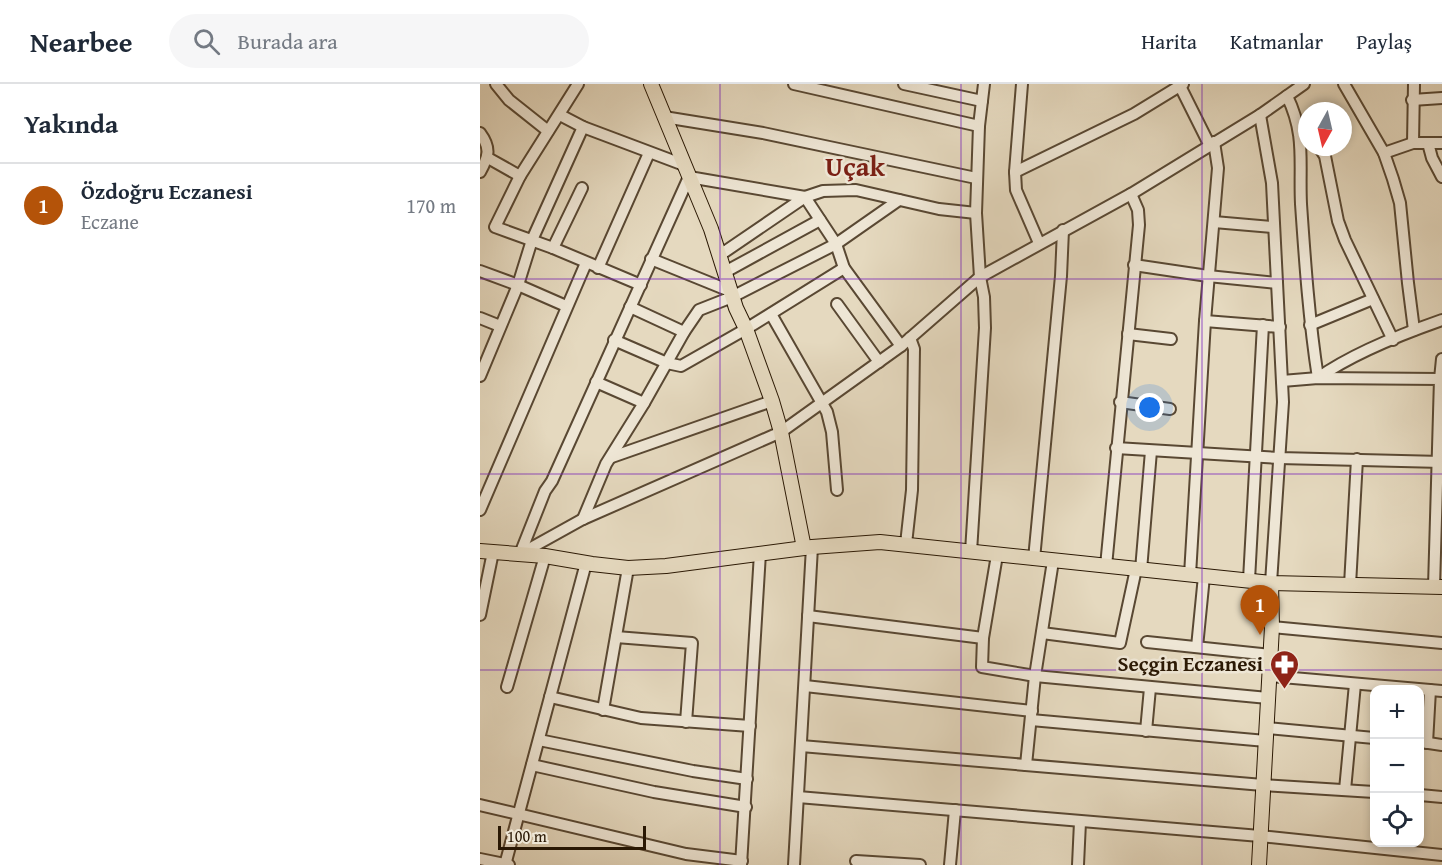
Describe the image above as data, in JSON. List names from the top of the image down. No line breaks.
{"districts":["Uçak"],"places":{"pharmacy":["Seçgin Eczanesi"]},"scale_bar":"100 m","north":"bottom","page":{"header":"Nearbee","search":"Burada ara","nav":["Harita","Katmanlar","Paylaş"],"heading":"Yakında","list":[{"mark":"1","name":"Özdoğru Eczanesi","note":"Eczane","value":"170 m"}],"pins":"1","map_buttons":["+","−"],"scale":"100 m"}}
